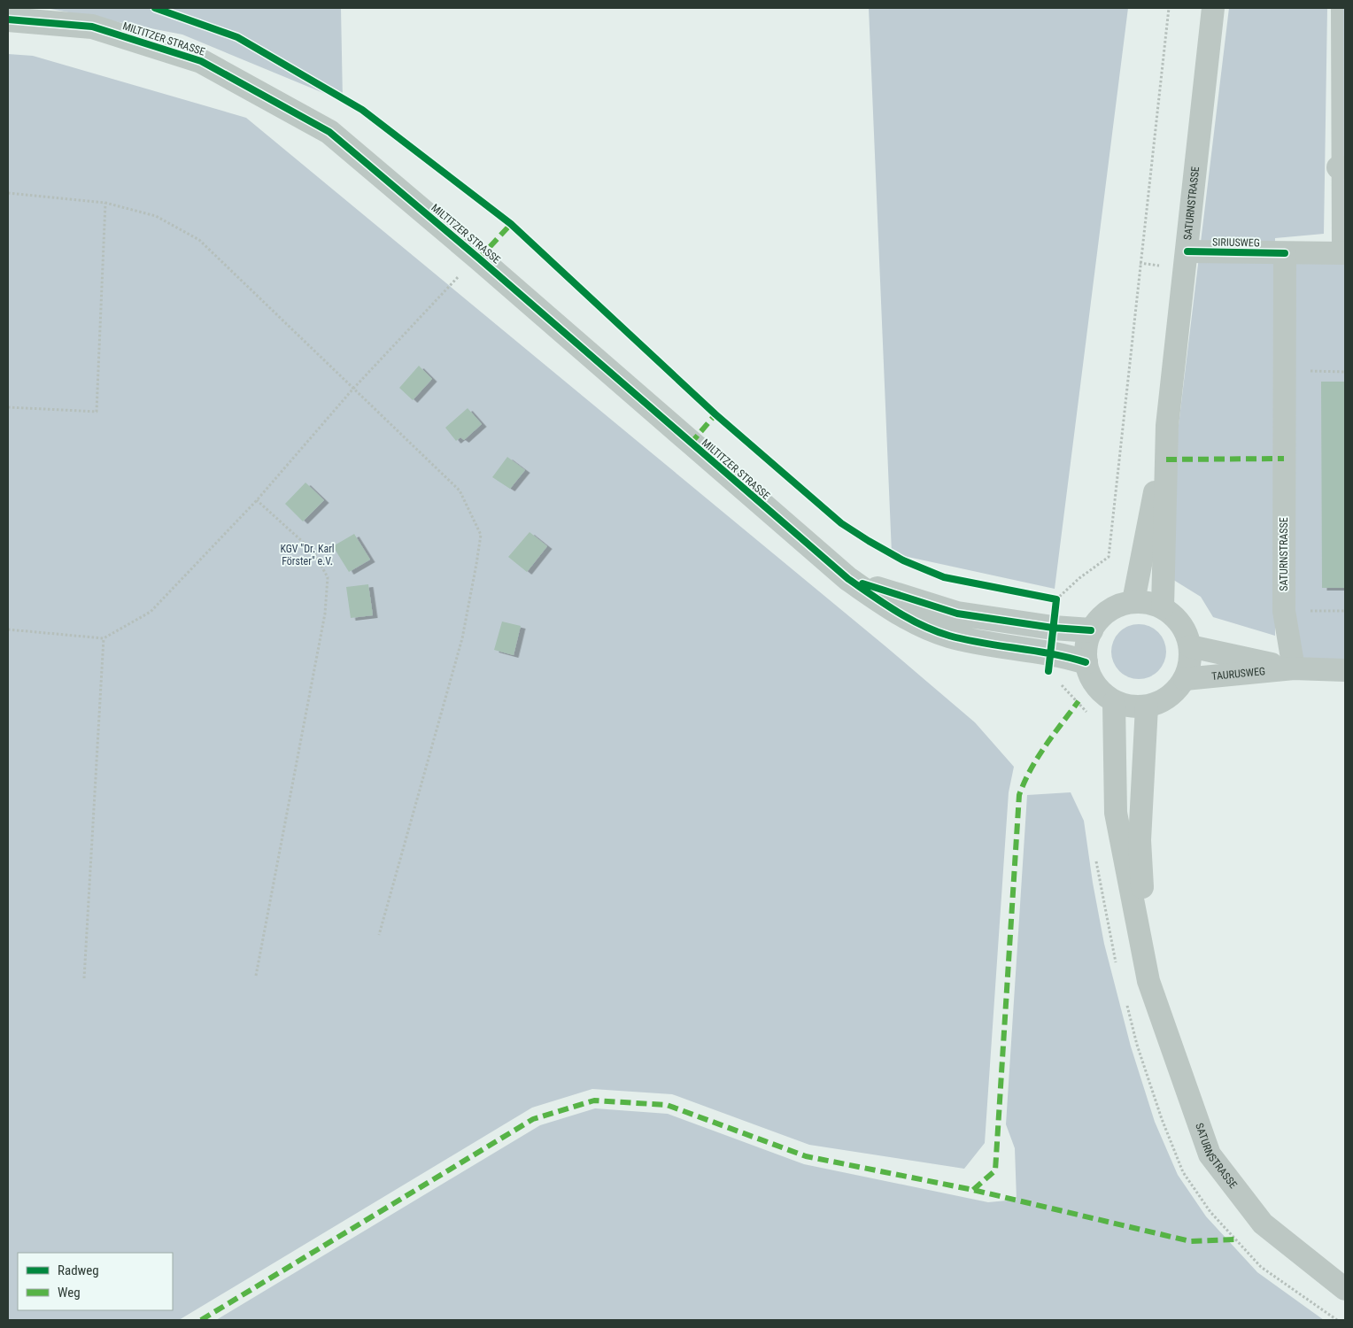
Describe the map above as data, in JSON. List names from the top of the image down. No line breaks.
{"streets":{"street":["MILTITZER STRASSE","SATURNSTRASSE","SIRIUSWEG","TAURUSWEG"]},"crossings":[["MILTITZER STRASSE","SATURNSTRASSE"],["MILTITZER STRASSE","TAURUSWEG"],["SATURNSTRASSE","SIRIUSWEG"],["SATURNSTRASSE","TAURUSWEG"]],"parks":["KGV \"Dr. Karl Förster\" e.V."],"legend":["Radweg","Weg"]}
